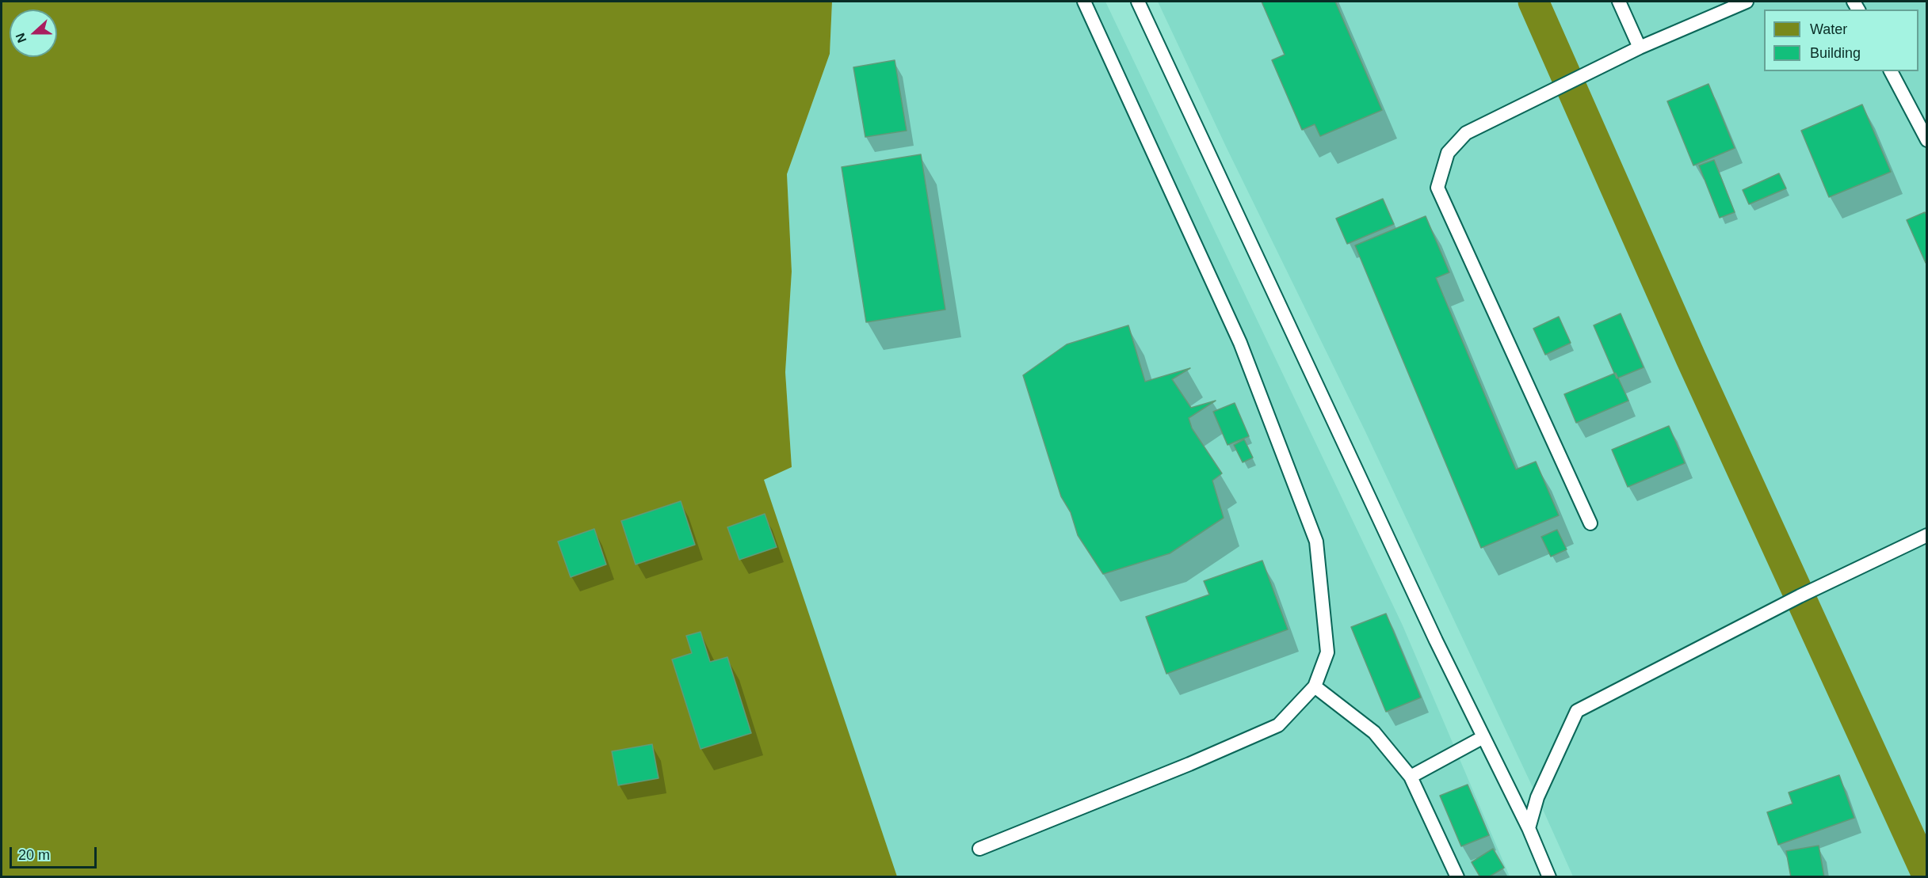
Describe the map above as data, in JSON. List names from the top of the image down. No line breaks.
{"legend":["Water","Building"],"scale_bar":"20 m","north":"left"}
